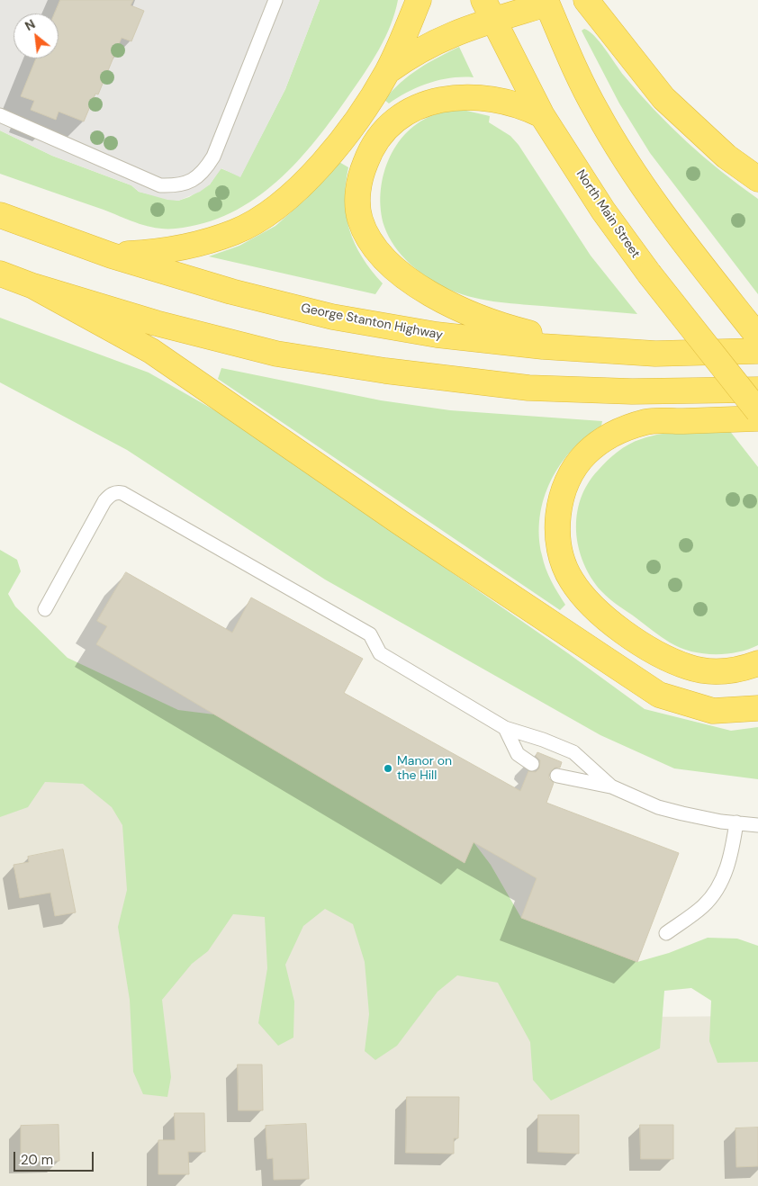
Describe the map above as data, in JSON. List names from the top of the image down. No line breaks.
{"streets":{"highway":["North Main Street","George Stanton Highway"]},"places":["Manor on the Hill"],"scale_bar":"20 m","north":"top left"}
